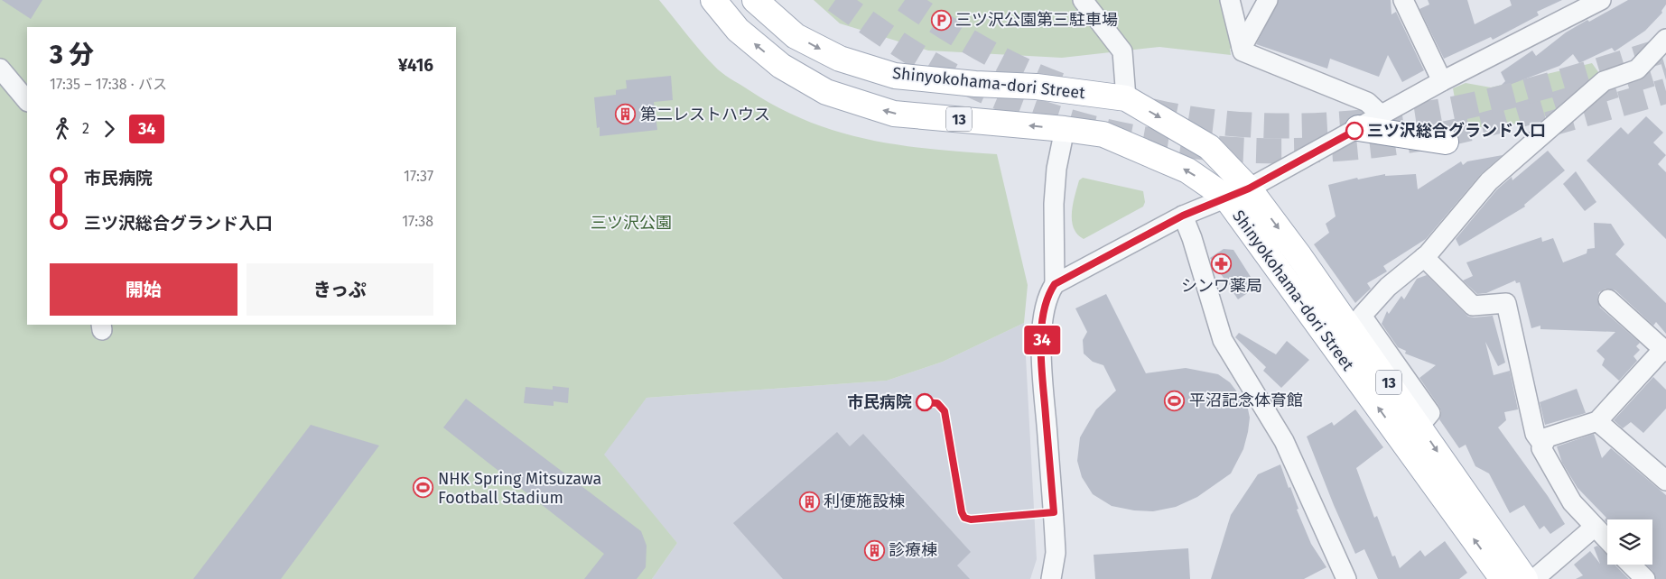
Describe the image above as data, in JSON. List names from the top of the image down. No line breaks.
{"streets":{"main road":["Shinyokohama-dori Street","13"]},"parks":["三ツ沢公園"],"places":{"parking":["三ツ沢公園第三駐車場"],"building":["第二レストハウス","利便施設棟","診療棟"],"other":["三ツ沢総合グランド入口","市民病院"],"pharmacy":["シンワ薬局"],"sports":["平沼記念体育館","NHK Spring Mitsuzawa Football Stadium"]},"lines":["bus line 34"],"page":{"on_map":"34","heading":["3 分","17:35 – 17:38 · バス","¥416"],"legs":["2","34"],"list":[{"name":"市民病院","value":"17:37"},{"name":"三ツ沢総合グランド入口","value":"17:38"}],"buttons":["開始","きっぷ"]}}
